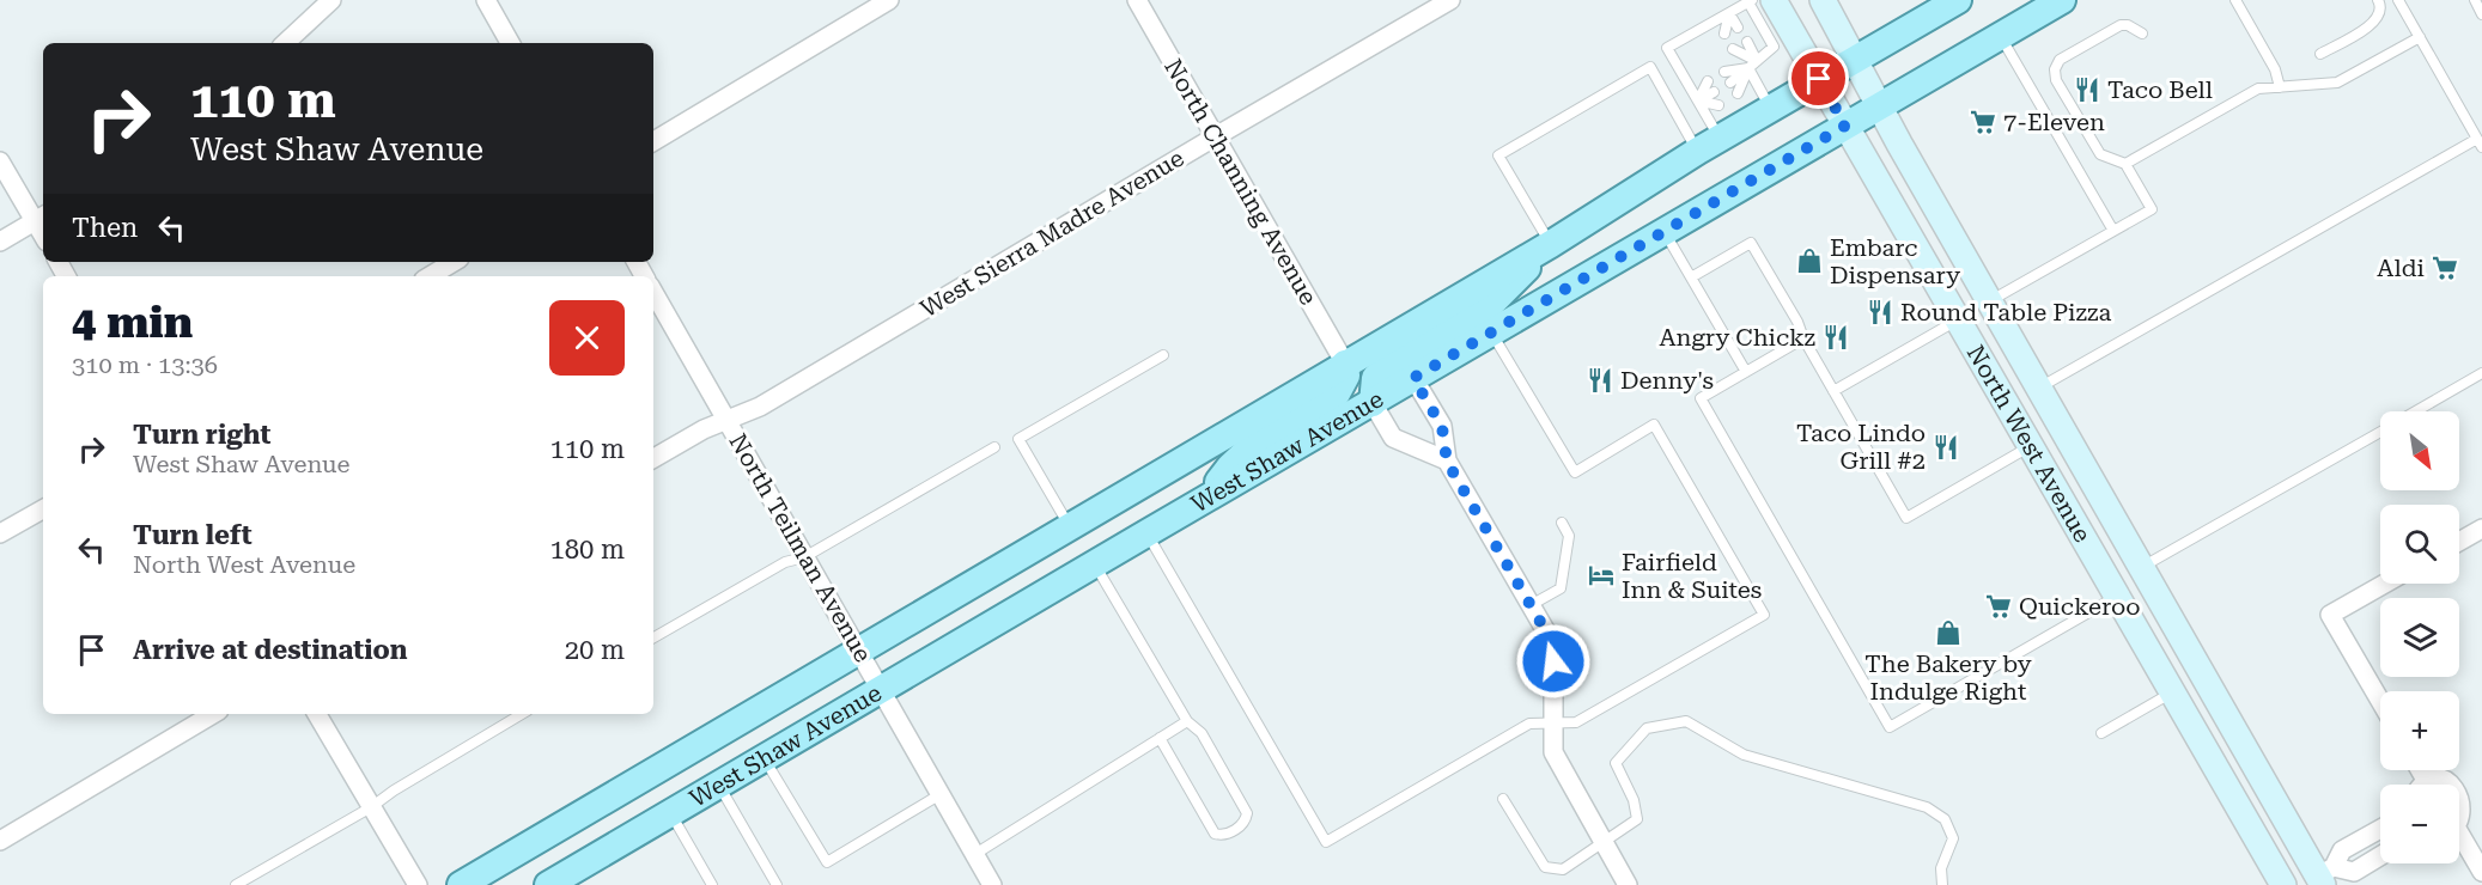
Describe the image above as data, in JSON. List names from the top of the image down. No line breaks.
{"streets":{"main road":["North West Avenue","West Shaw Avenue"],"street":["North Channing Avenue","West Sierra Madre Avenue","North Teilman Avenue"]},"crossings":[["North Channing Avenue","West Sierra Madre Avenue"],["North Channing Avenue","West Shaw Avenue"],["West Sierra Madre Avenue","North Teilman Avenue"],["North West Avenue","West Shaw Avenue"],["West Shaw Avenue","North Teilman Avenue"]],"places":{"restaurant":["Taco Bell","Round Table Pizza","Angry Chickz","Denny's","Taco Lindo Grill #2"],"supermarket":["7-Eleven","Aldi","Quickeroo"],"shop":["Embarc Dispensary","The Bakery by Indulge Right"],"hotel":["Fairfield Inn & Suites"]},"north":"bottom right","page":{"turn":["110 m","West Shaw Avenue"],"then":"Then","heading":["4 min","310 m · 13:36"],"list":[{"name":"Turn right","note":"West Shaw Avenue","value":"110 m"},{"name":"Turn left","note":"North West Avenue","value":"180 m"},{"name":"Arrive at destination","value":"20 m"}],"map_buttons":["+","−"]}}
